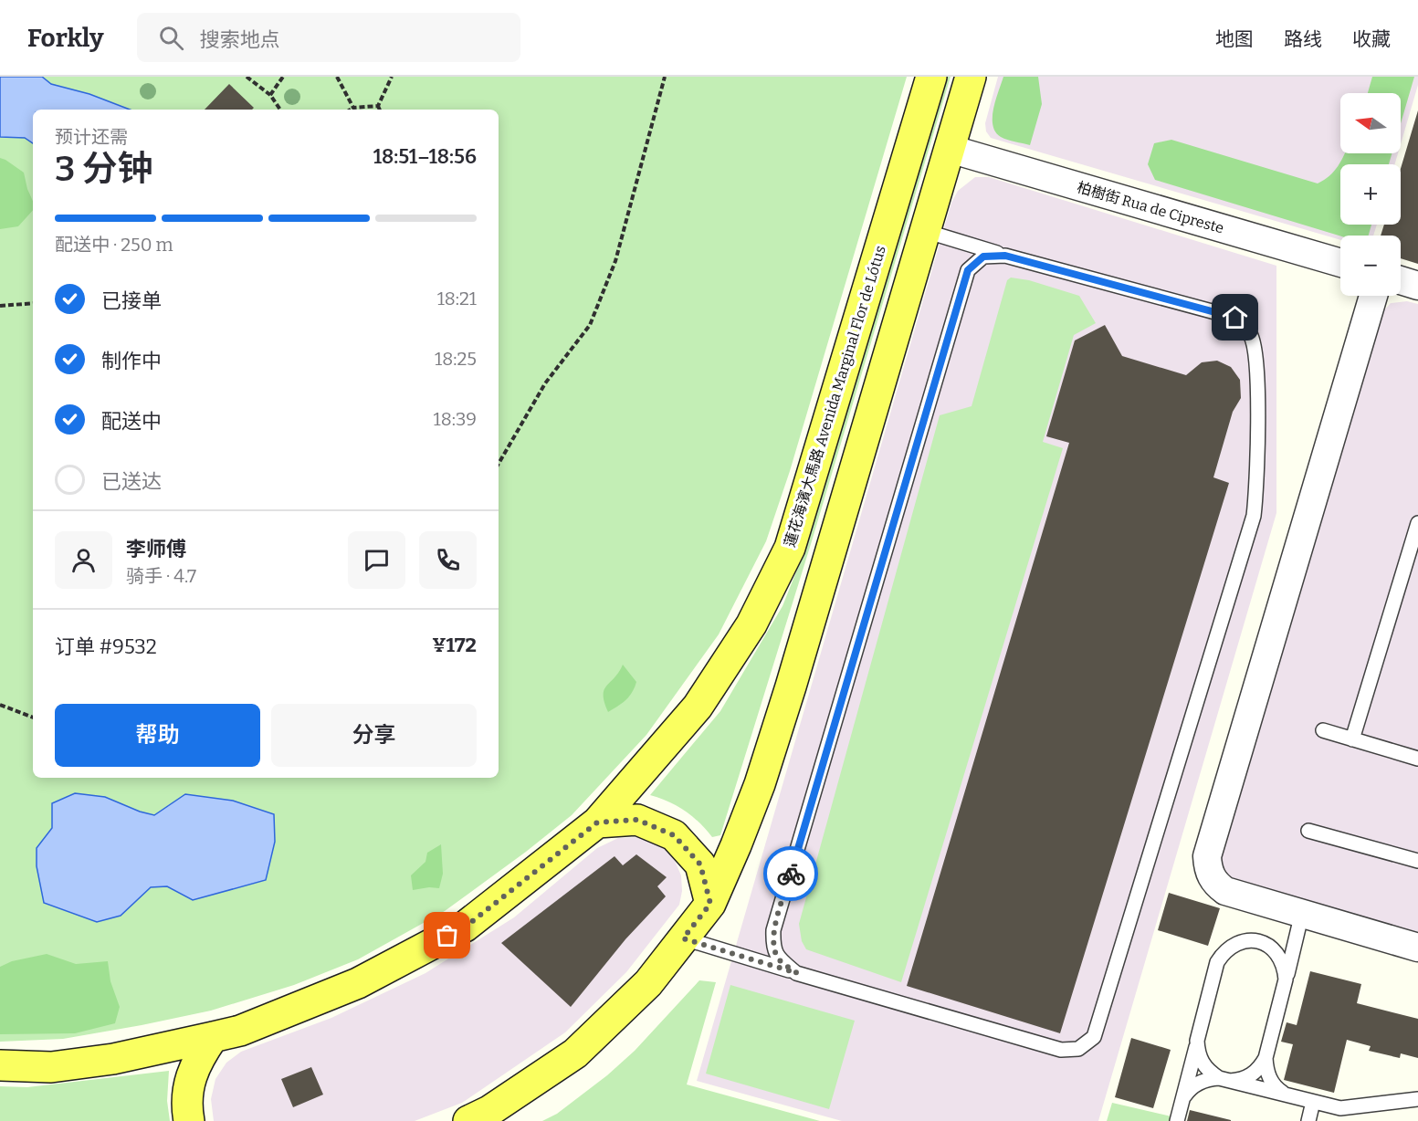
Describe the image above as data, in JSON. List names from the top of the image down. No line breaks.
{"streets":{"main road":["蓮花海濱大馬路 Avenida Marginal Flor de Lótus"],"street":["柏樹街 Rua de Cipreste"]},"north":"left","page":{"header":"Forkly","search":"搜索地点","nav":["地图","路线","收藏"],"map_buttons":["+","−"],"heading":["3 分钟","预计还需","18:51–18:56"],"panel":["李师傅","骑手 · 4.7","订单 #9532","¥172"],"bar":"配送中 · 250 m","list":[["已接单","18:21"],["制作中","18:25"],["配送中","18:39"],"已送达"],"buttons":["帮助","分享"]}}
